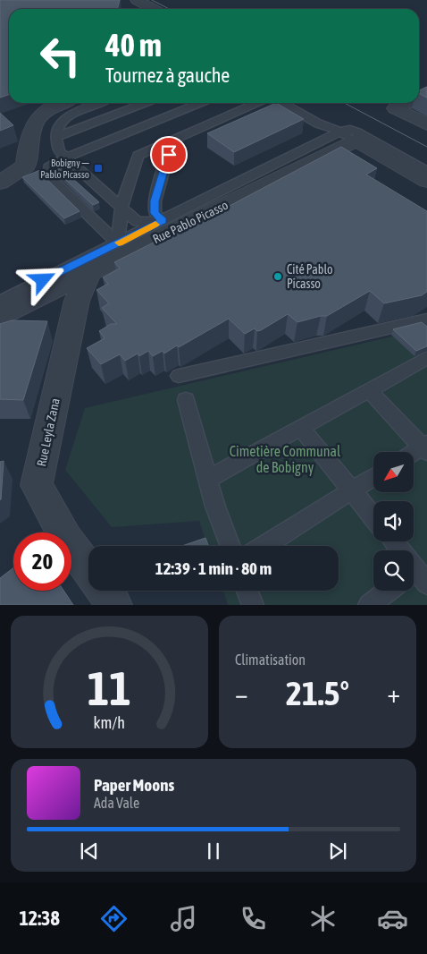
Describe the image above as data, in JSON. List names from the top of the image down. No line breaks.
{"streets":{"street":["Rue Pablo Picasso","Rue Leyla Zana"]},"crossings":[["Rue Pablo Picasso","Rue Leyla Zana"]],"parks":["Cimetière Communal de Bobigny"],"places":{"transit":["Bobigny — Pablo Picasso"],"other":["Cité Pablo Picasso"]},"north":"bottom left","page":{"turn":["40 m","Tournez à gauche"],"limit":"20","trip":"12:39 · 1 min · 80 m","tile":"Climatisation","heat":["−","21.5°","+"],"song":["Paper Moons","Ada Vale"],"tabs":"12:38","gauge":["11","km/h"]}}
